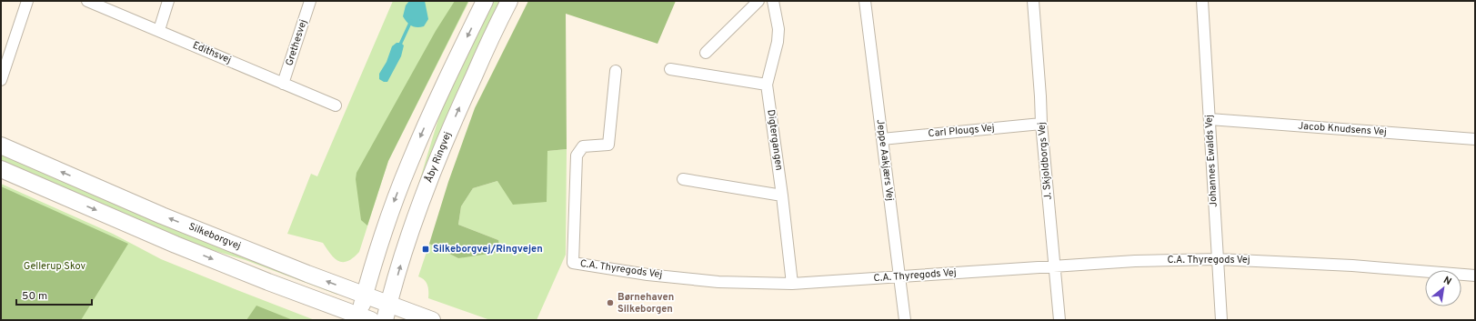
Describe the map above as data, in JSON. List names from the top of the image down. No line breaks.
{"streets":{"main road":["Åby Ringvej","Silkeborgvej"],"street":["Grethesvej","Edithsvej","Jacob Knudsens Vej","Carl Plougs Vej","Digtergangen","Jeppe Aakjærs Vej","J. Skjoldborgs Vej","Johannes Ewalds Vej","C.A. Thyregods Vej"]},"crossings":[["Grethesvej","Edithsvej"],["Jacob Knudsens Vej","Johannes Ewalds Vej"],["Carl Plougs Vej","Jeppe Aakjærs Vej"],["Carl Plougs Vej","J. Skjoldborgs Vej"],["Digtergangen","C.A. Thyregods Vej"],["Åby Ringvej","Silkeborgvej"],["Jeppe Aakjærs Vej","C.A. Thyregods Vej"],["J. Skjoldborgs Vej","C.A. Thyregods Vej"],["Johannes Ewalds Vej","C.A. Thyregods Vej"]],"parks":["Gellerup Skov"],"places":{"transit":["Silkeborgvej/Ringvejen"],"other":["Børnehaven Silkeborgen"]},"scale_bar":"50 m","north":"top right"}
